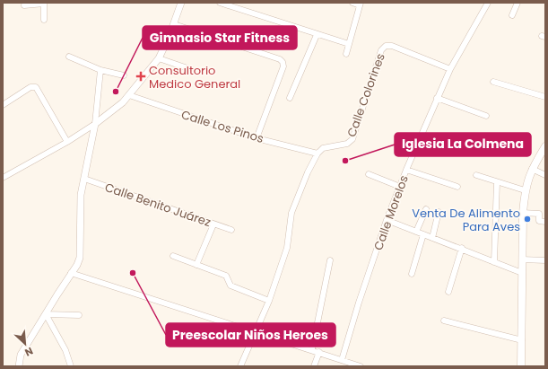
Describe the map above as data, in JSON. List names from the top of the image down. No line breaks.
{"streets":{"street":["Calle Colorines","Calle Los Pinos","Calle Benito Juárez","Calle Morelos"]},"crossings":[["Calle Colorines","Calle Los Pinos"],["Calle Colorines","Calle Morelos"]],"places":{"health":["Consultorio Medico General"],"other":["Gimnasio Star Fitness","Iglesia La Colmena","Venta De Alimento Para Aves","Preescolar Niños Heroes"]},"north":"bottom right"}
